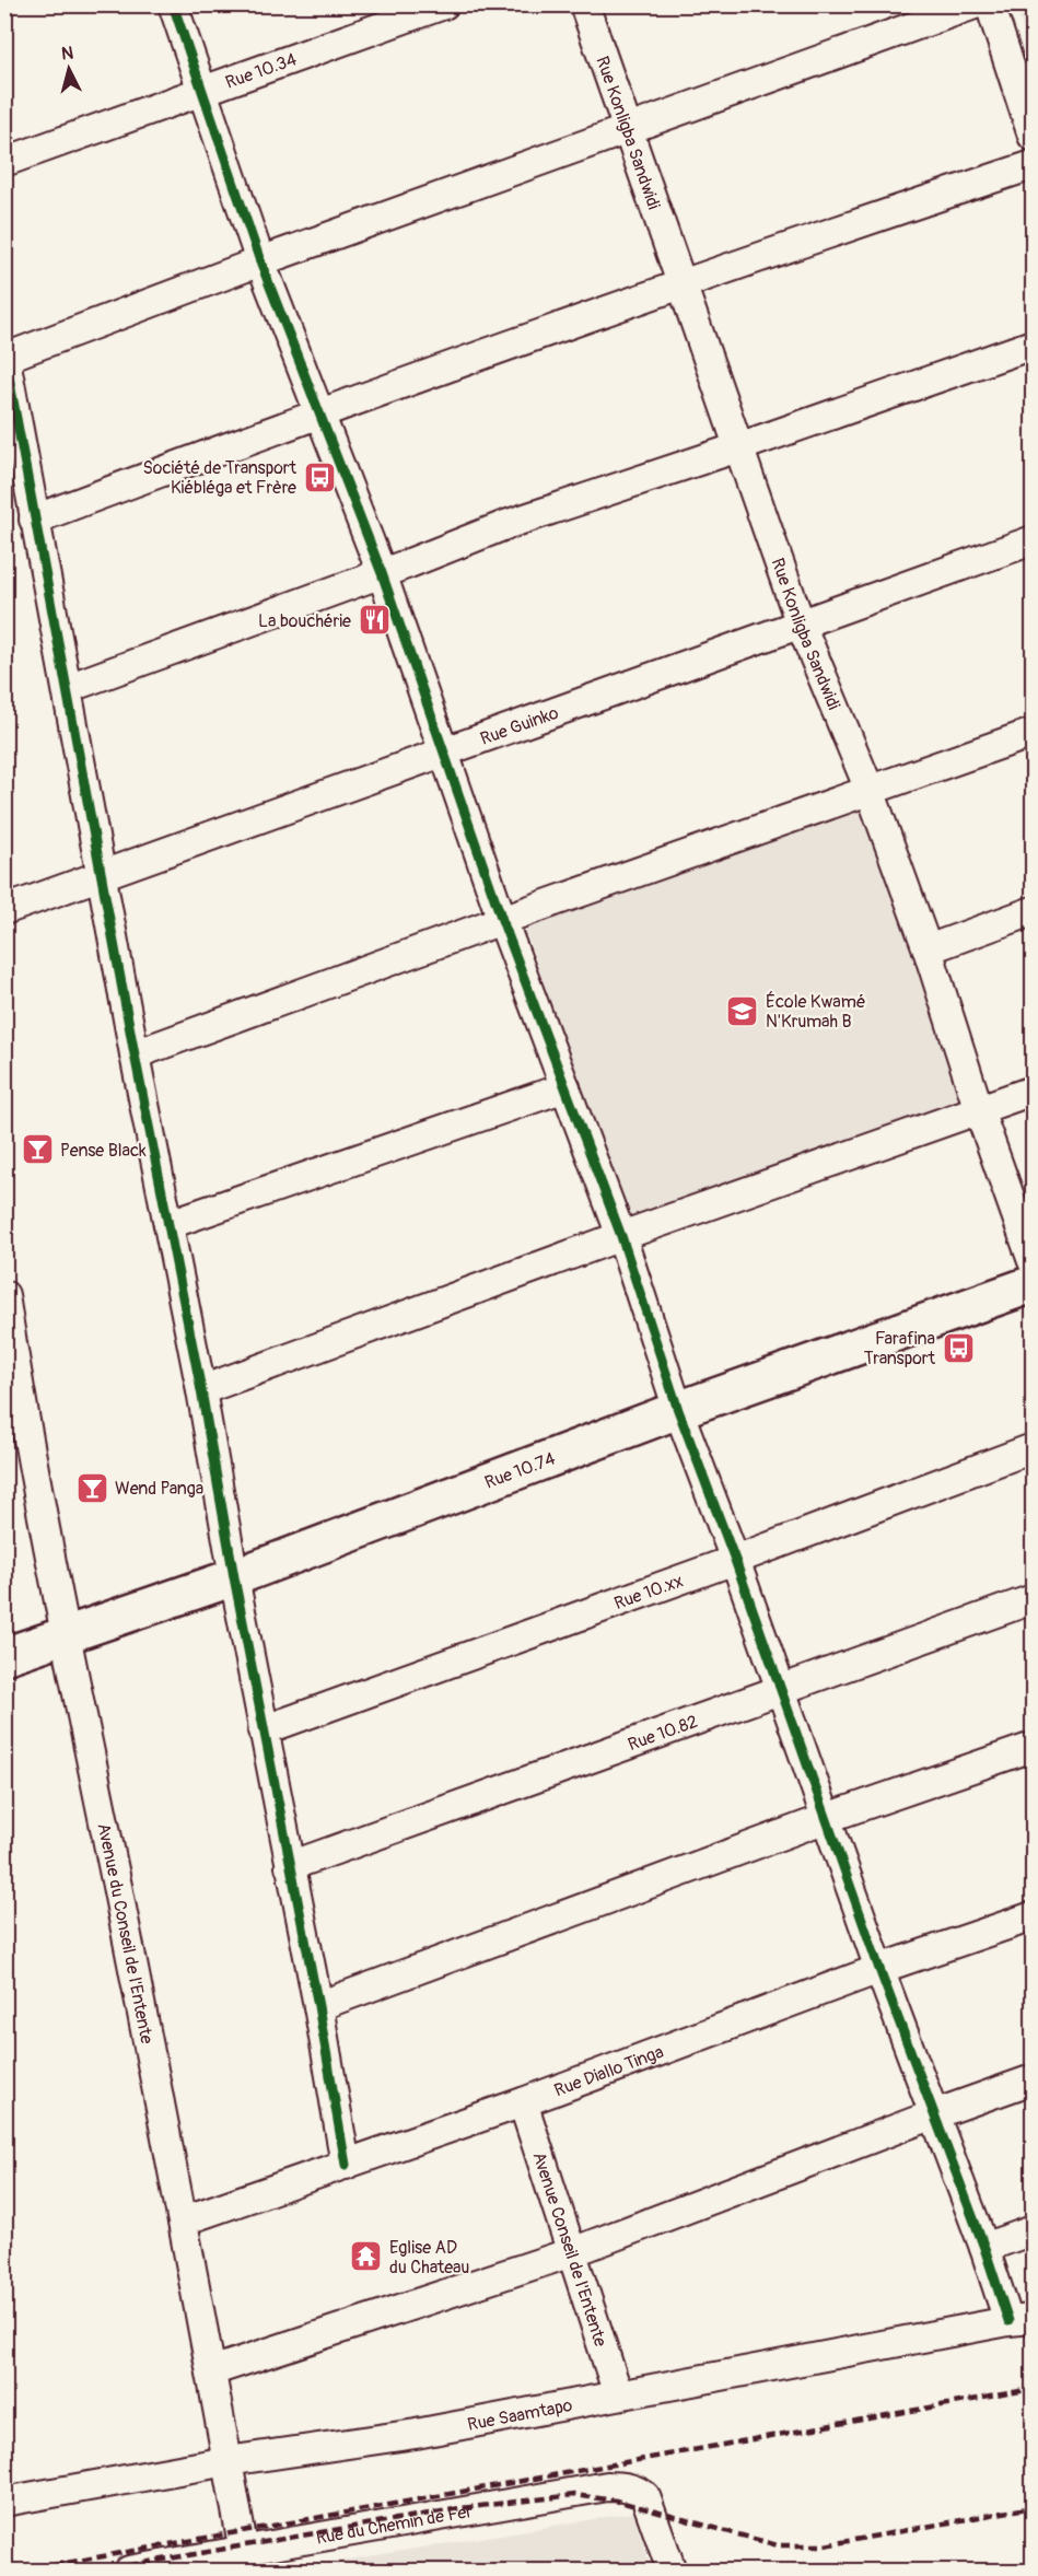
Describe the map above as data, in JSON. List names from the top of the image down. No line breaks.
{"streets":{"main road":["Rue 10.74"],"street":["Rue 10.34","Rue Konligba Sandwidi","Rue Guinko","Rue 10.xx","Rue 10.82","Avenue du Conseil de l'Entente","Rue Diallo Tinga","Avenue Conseil de l'Entente","Rue Saamtapo","Rue du Chemin de Fer"]},"crossings":[["Rue Konligba Sandwidi","Rue Guinko"],["Rue 10.74","Avenue du Conseil de l'Entente"],["Avenue du Conseil de l'Entente","Rue Diallo Tinga"],["Avenue du Conseil de l'Entente","Rue Saamtapo"],["Avenue du Conseil de l'Entente","Rue du Chemin de Fer"],["Rue Diallo Tinga","Avenue Conseil de l'Entente"],["Avenue Conseil de l'Entente","Rue Saamtapo"]],"places":{"bus stop":["Société de Transport Kiébléga et Frère","Farafina Transport"],"restaurant":["La bouchérie"],"school or university":["École Kwamé N'Krumah B"],"bar":["Pense Black","Wend Panga"],"temple":["Eglise AD du Chateau"]},"north":"top"}
